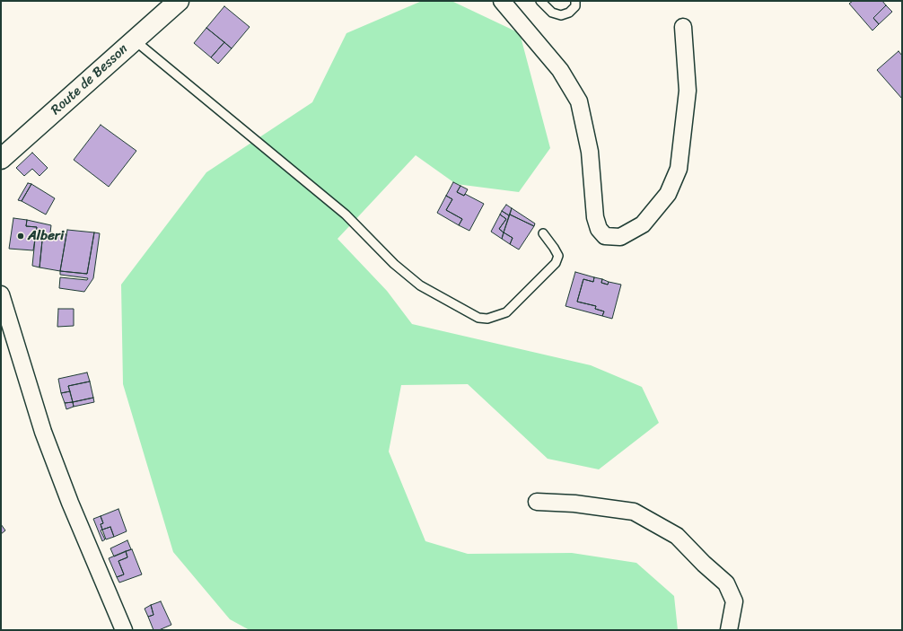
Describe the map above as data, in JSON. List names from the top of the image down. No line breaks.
{"streets":{"main road":["Route de Besson"]},"places":["Alberi"]}
